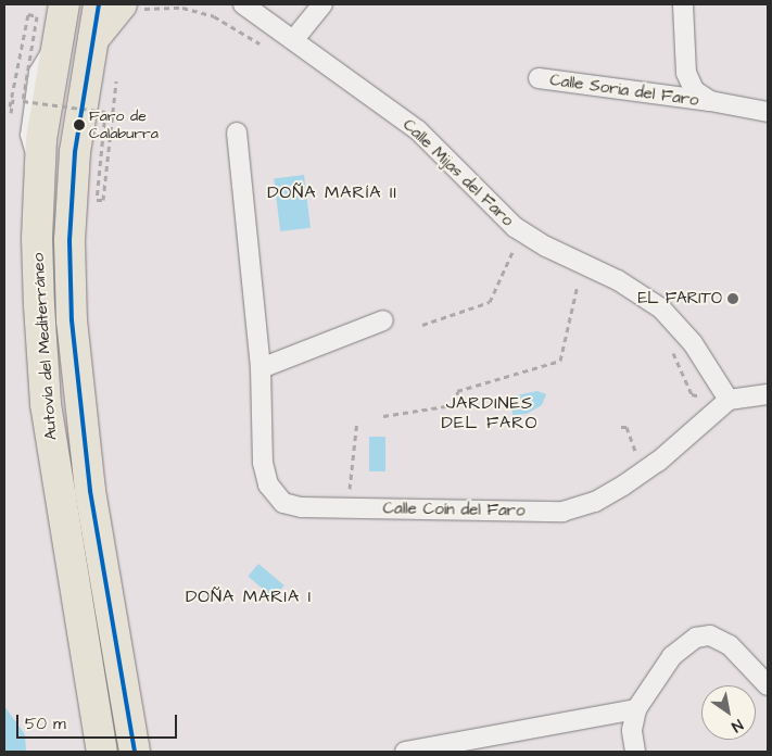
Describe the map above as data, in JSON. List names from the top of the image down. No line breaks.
{"streets":{"highway":["Autovía del Mediterráneo"],"street":["Calle Soria del Faro","Calle Mijas del Faro","Calle Coín del Faro"]},"crossings":[["Calle Mijas del Faro","Calle Coín del Faro"]],"districts":["DOÑA MARÍA II","JARDINES DEL FARO","DOÑA MARIA I"],"places":["Faro de Calaburra","EL FARITO"],"scale_bar":"50 m","north":"bottom right"}
